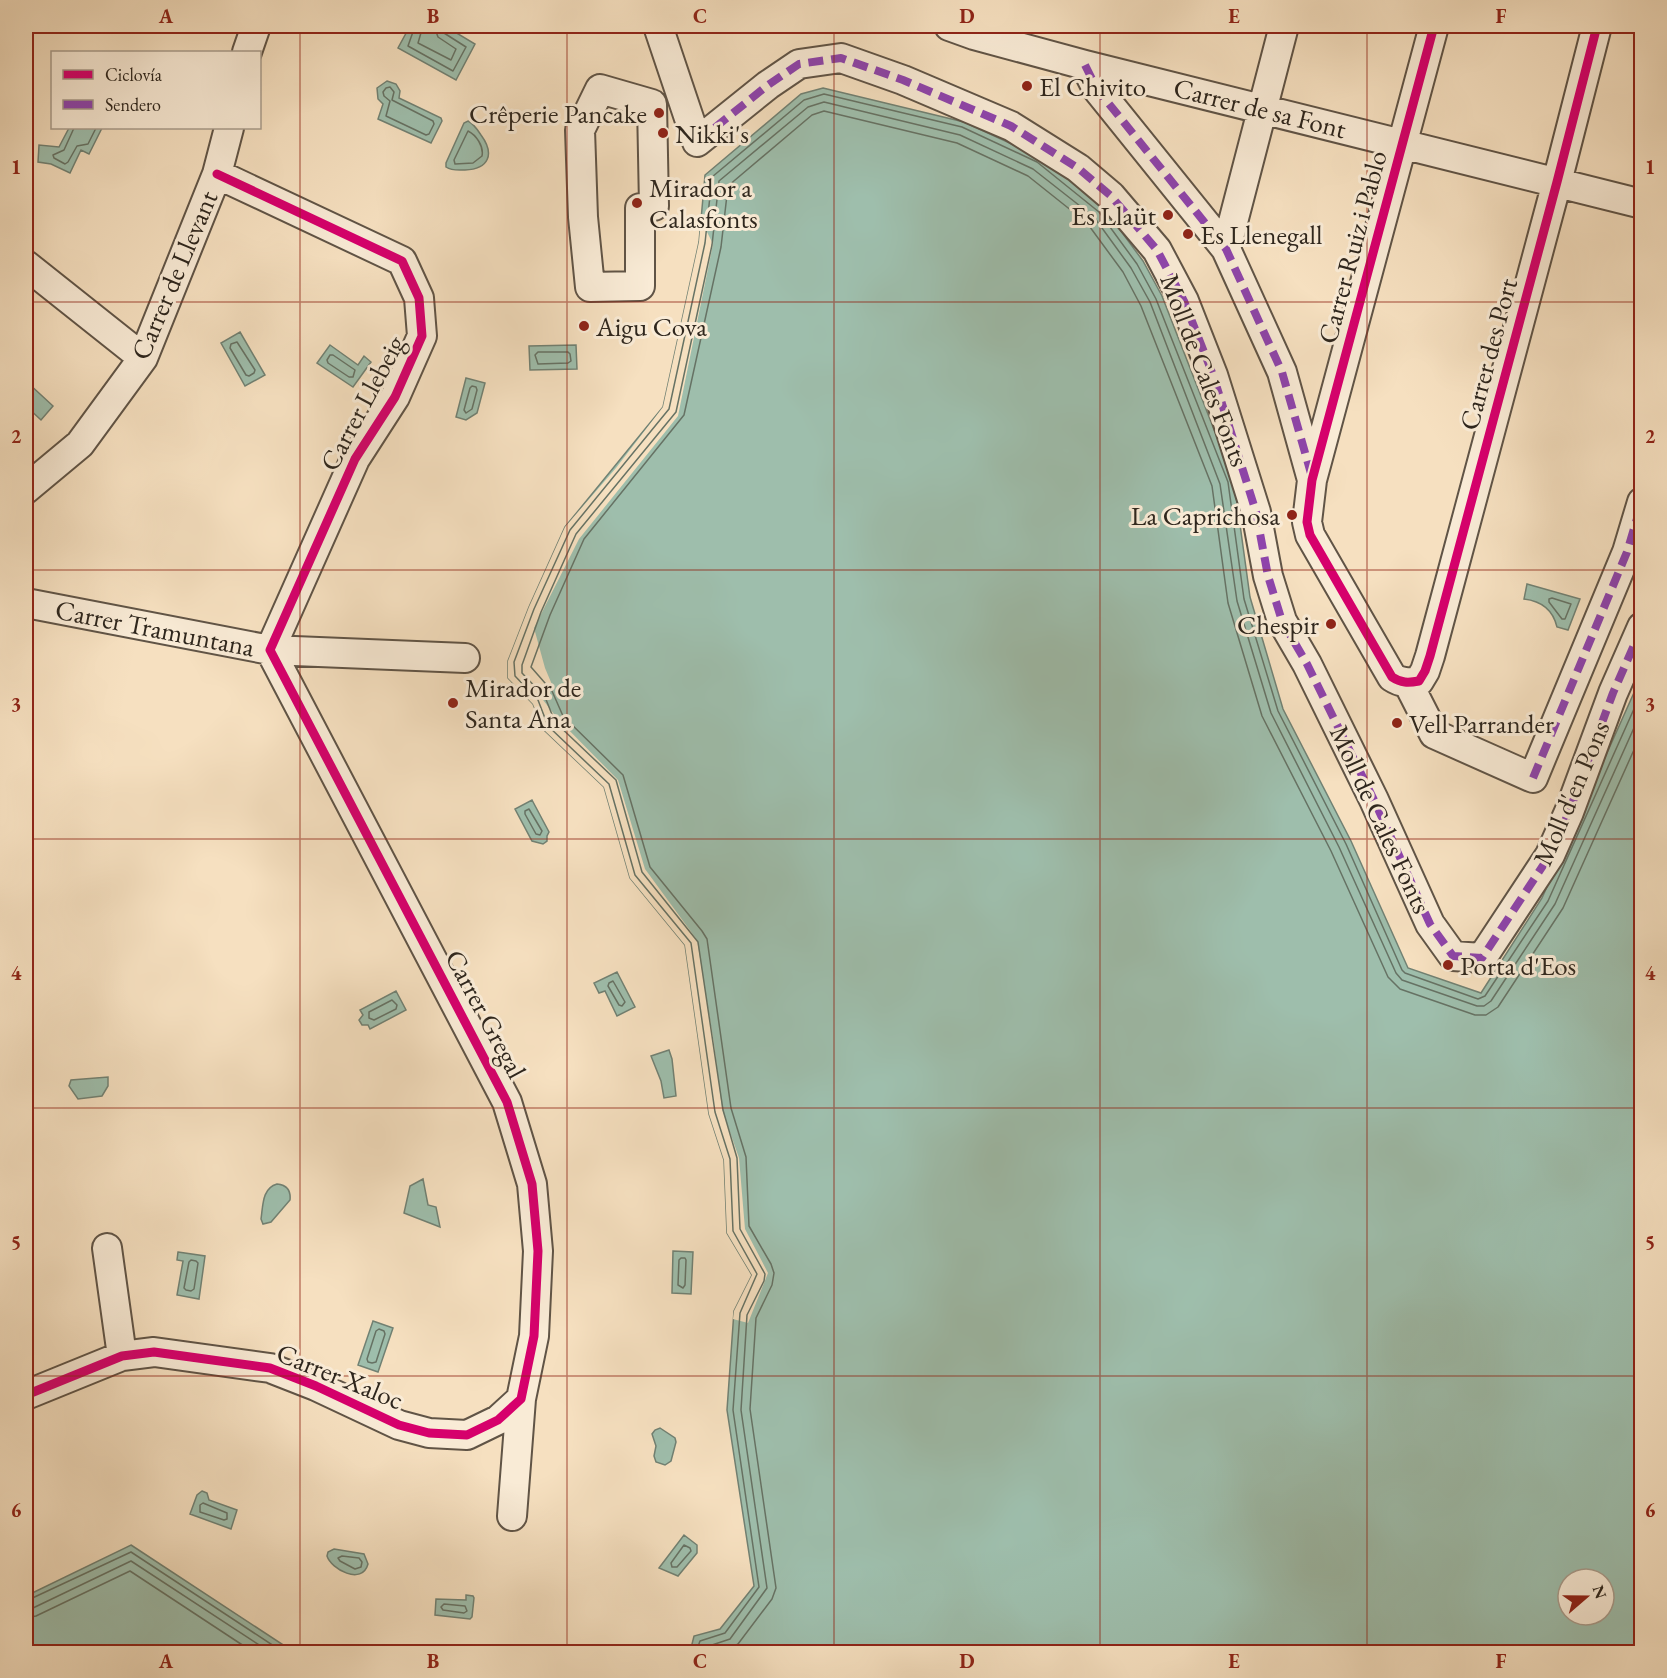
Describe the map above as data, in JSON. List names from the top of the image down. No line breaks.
{"streets":{"street":["Carrer de sa Font","Carrer Ruiz i Pablo","Carrer de Llevant","Carrer des Port","Moll de Cales Fonts","Carrer Llebeig","Carrer Tramuntana","Moll d'en Pons","Carrer Gregal","Carrer Xaloc"]},"crossings":[["Carrer de sa Font","Carrer Ruiz i Pablo"],["Carrer de sa Font","Carrer des Port"],["Carrer de Llevant","Carrer Llebeig"],["Moll de Cales Fonts","Moll d'en Pons"],["Carrer Llebeig","Carrer Tramuntana"],["Carrer Llebeig","Carrer Gregal"],["Carrer Tramuntana","Carrer Gregal"],["Carrer Gregal","Carrer Xaloc"]],"places":["El Chivito","Crêperie Pancake","Nikki's","Mirador a Calasfonts","Es Llaüt","Es Llenegall","Aigu Cova","La Caprichosa","Chespir","Mirador de Santa Ana","Vell Parrander","Porta d'Eos"],"legend":["Ciclovía","Sendero"],"north":"right","grid":{"columns":["A","B","C","D","E","F"],"rows":["1","2","3","4","5","6"]}}
